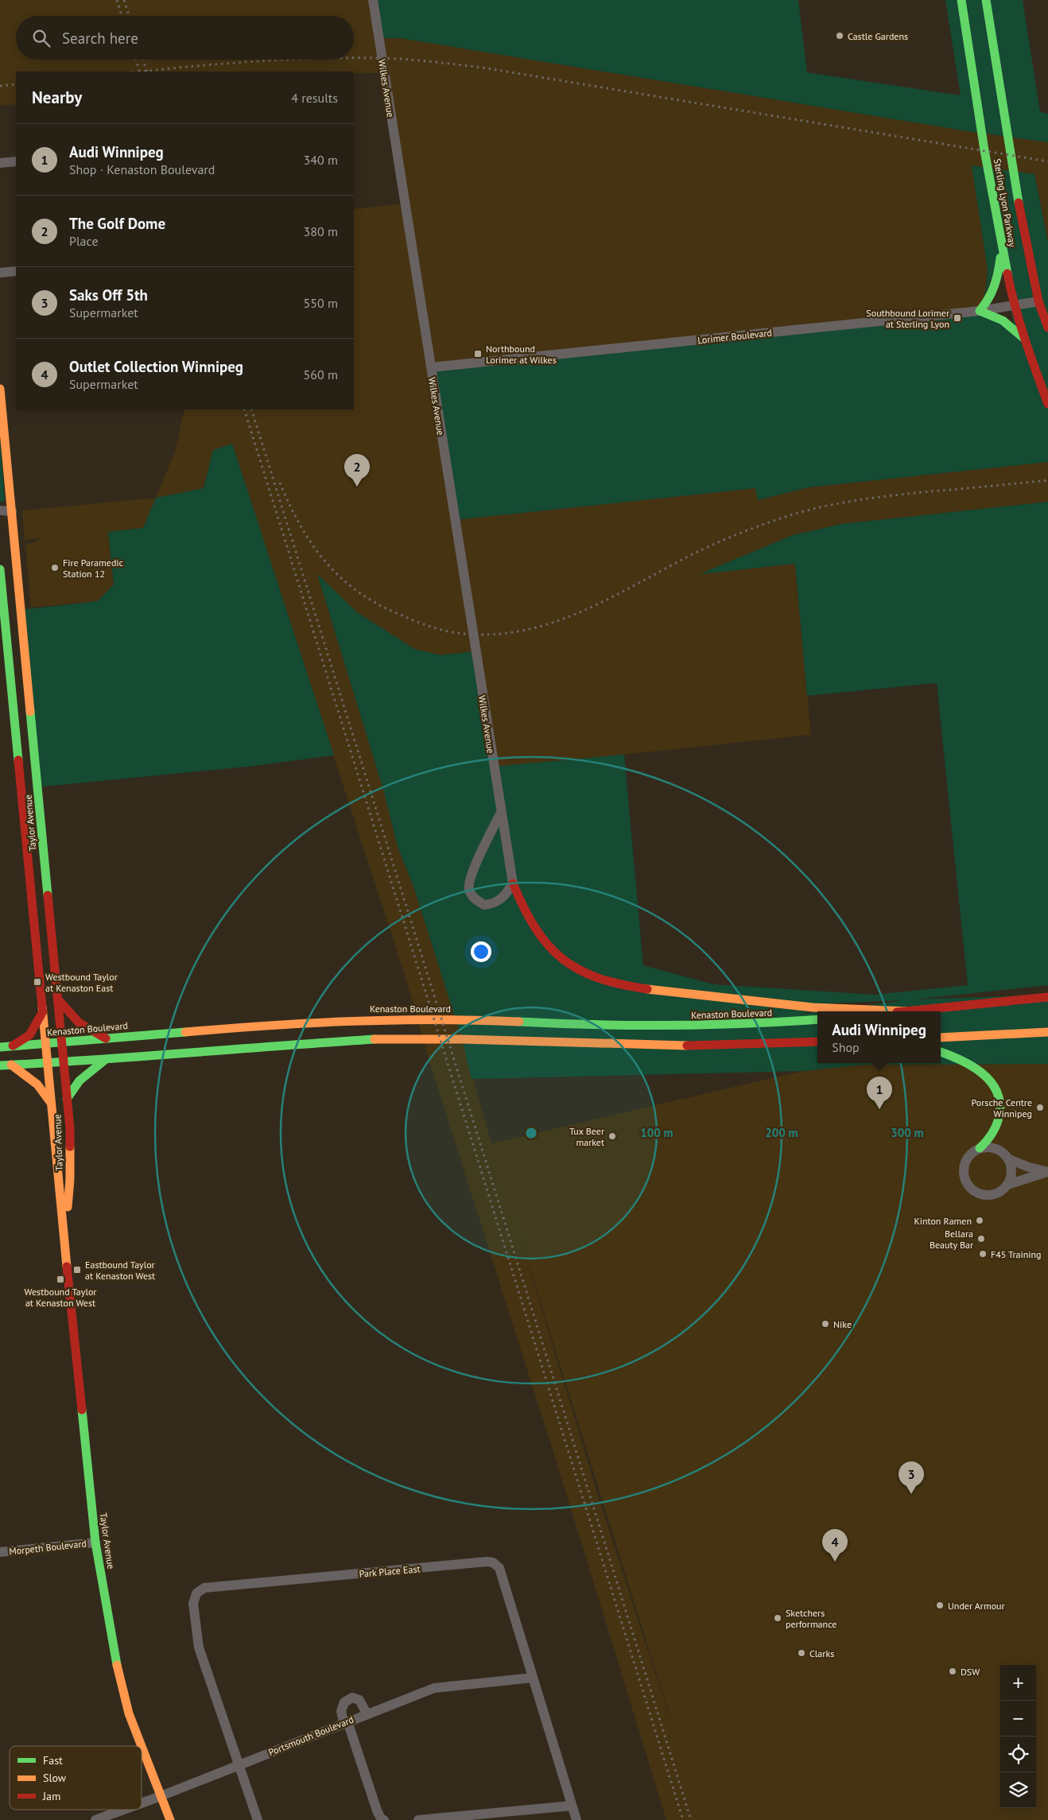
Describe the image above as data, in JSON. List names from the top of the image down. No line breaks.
{"streets":{"main road":["Sterling Lyon Parkway","Taylor Avenue","Kenaston Boulevard"],"street":["Wilkes Avenue","Lorimer Boulevard","Morpeth Boulevard","Park Place East","Portsmouth Boulevard"]},"crossings":[["Wilkes Avenue","Lorimer Boulevard"],["Sterling Lyon Parkway","Lorimer Boulevard"],["Taylor Avenue","Kenaston Boulevard"],["Taylor Avenue","Morpeth Boulevard"],["Taylor Avenue","Portsmouth Boulevard"],["Park Place East","Portsmouth Boulevard"]],"places":{"other":["Castle Gardens","Fire Paramedic Station 12","Porsche Centre Winnipeg","Tux Beer market","Kinton Ramen","Bellara Beauty Bar","F45 Training","Nike","Under Armour","Sketchers performance","Clarks","DSW"],"transit":["Southbound Lorimer at Sterling Lyon","Northbound Lorimer at Wilkes","Westbound Taylor at Kenaston East","Eastbound Taylor at Kenaston West","Westbound Taylor at Kenaston West"]},"legend":["Fast","Slow","Jam"],"page":{"search":"Search here","heading":["Nearby","4 results"],"list":[{"mark":"1","name":"Audi Winnipeg","note":"Shop · Kenaston Boulevard","value":"340 m"},{"mark":"2","name":"The Golf Dome","note":"Place","value":"380 m"},{"mark":"3","name":"Saks Off 5th","note":"Supermarket","value":"550 m"},{"mark":"4","name":"Outlet Collection Winnipeg","note":"Supermarket","value":"560 m"}],"pins":["2","1","3","4"],"popup":["Audi Winnipeg","Shop"],"map_buttons":["+","−"]},"rings":["100 m","200 m","300 m"]}
